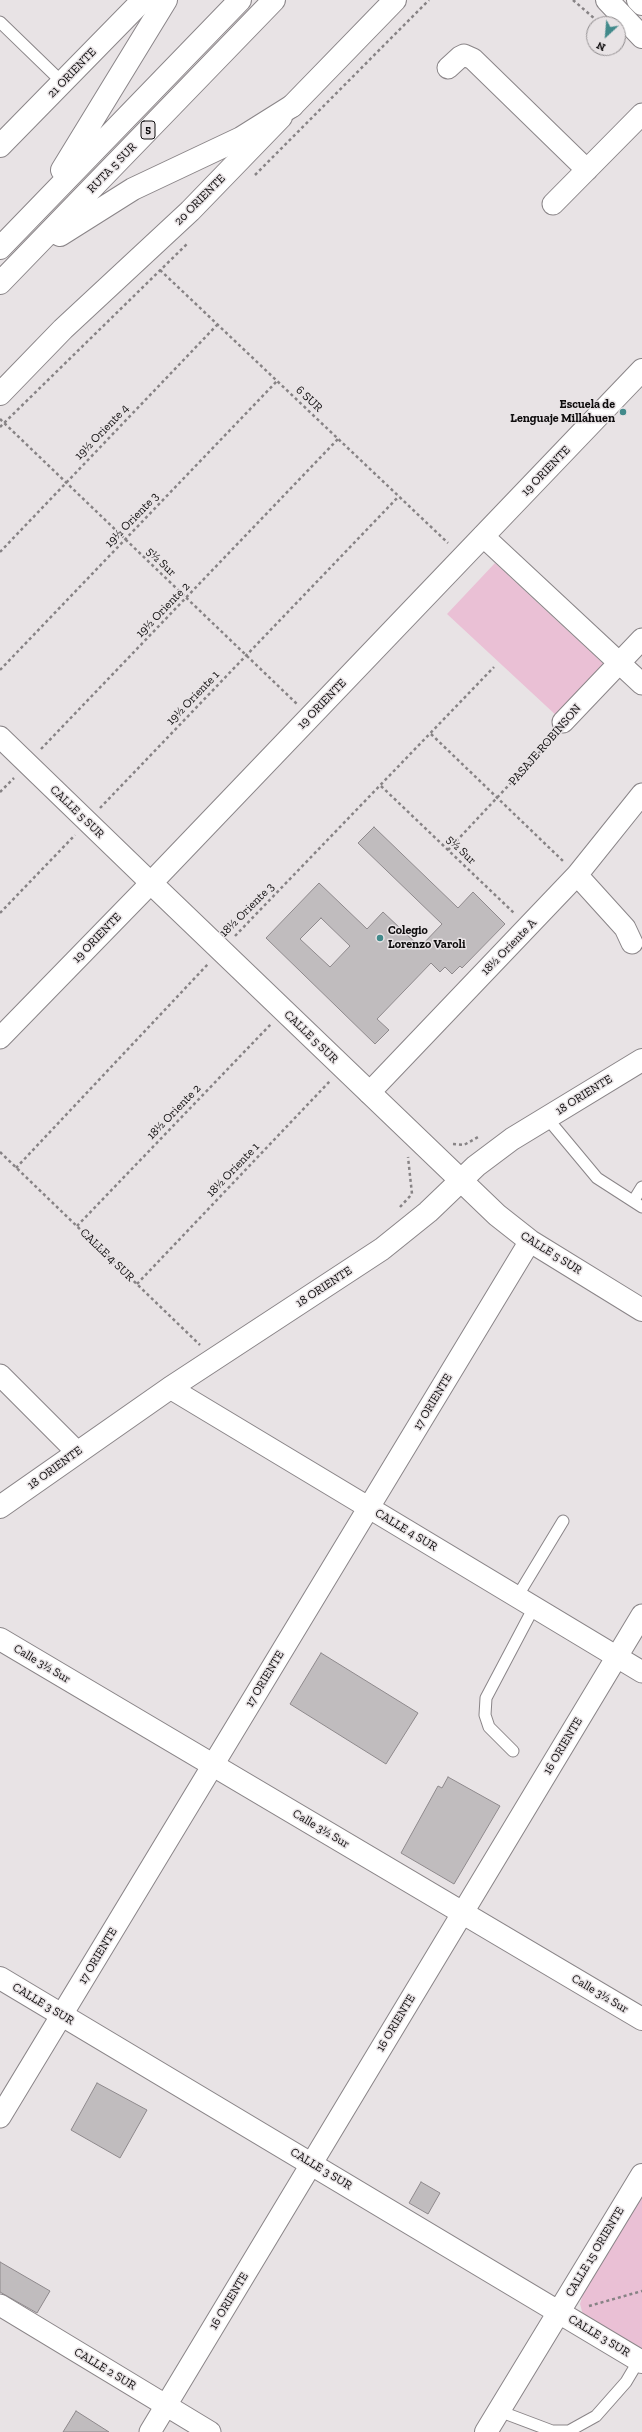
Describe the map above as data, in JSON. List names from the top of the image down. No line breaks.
{"streets":{"main road":["21 ORIENTE","5","RUTA 5 SUR","20 ORIENTE","19 ORIENTE","CALLE 5 SUR","18 ORIENTE","Calle 3½ Sur","CALLE 3 SUR","CALLE 15 ORIENTE"],"street":["PASAJE ROBINSON","18½ Oriente A","CALLE 4 SUR","17 ORIENTE","16 ORIENTE","CALLE 2 SUR"],"path":["6 SUR","19½ Oriente 4","19½ Oriente 3","5½ Sur","19½ Oriente 2","19½ Oriente 1","18½ Oriente 3","18½ Oriente 2","18½ Oriente 1"]},"crossings":[["20 ORIENTE","6 SUR"],["6 SUR","19½ Oriente 4"],["6 SUR","19 ORIENTE"],["6 SUR","19½ Oriente 3"],["6 SUR","19½ Oriente 2"],["6 SUR","19½ Oriente 1"],["19½ Oriente 4","5½ Sur"],["19 ORIENTE","5½ Sur"],["19 ORIENTE","CALLE 5 SUR"],["19½ Oriente 3","5½ Sur"],["5½ Sur","19½ Oriente 2"],["5½ Sur","19½ Oriente 1"],["5½ Sur","PASAJE ROBINSON"],["5½ Sur","18½ Oriente 3"],["5½ Sur","18½ Oriente A"],["19½ Oriente 2","CALLE 5 SUR"],["19½ Oriente 1","CALLE 5 SUR"],["CALLE 5 SUR","18½ Oriente 3"],["CALLE 5 SUR","18½ Oriente A"],["CALLE 5 SUR","18 ORIENTE"],["CALLE 5 SUR","18½ Oriente 2"],["CALLE 5 SUR","18½ Oriente 1"],["CALLE 5 SUR","17 ORIENTE"],["18½ Oriente 3","CALLE 4 SUR"],["18 ORIENTE","CALLE 4 SUR"],["18½ Oriente 2","CALLE 4 SUR"],["18½ Oriente 1","CALLE 4 SUR"],["CALLE 4 SUR","17 ORIENTE"],["CALLE 4 SUR","16 ORIENTE"],["17 ORIENTE","Calle 3½ Sur"],["17 ORIENTE","CALLE 3 SUR"],["Calle 3½ Sur","16 ORIENTE"],["16 ORIENTE","CALLE 3 SUR"],["16 ORIENTE","CALLE 2 SUR"],["CALLE 3 SUR","CALLE 15 ORIENTE"]],"places":["Escuela de Lenguaje Millahuen","Colegio Lorenzo Varoli"],"north":"bottom left"}
